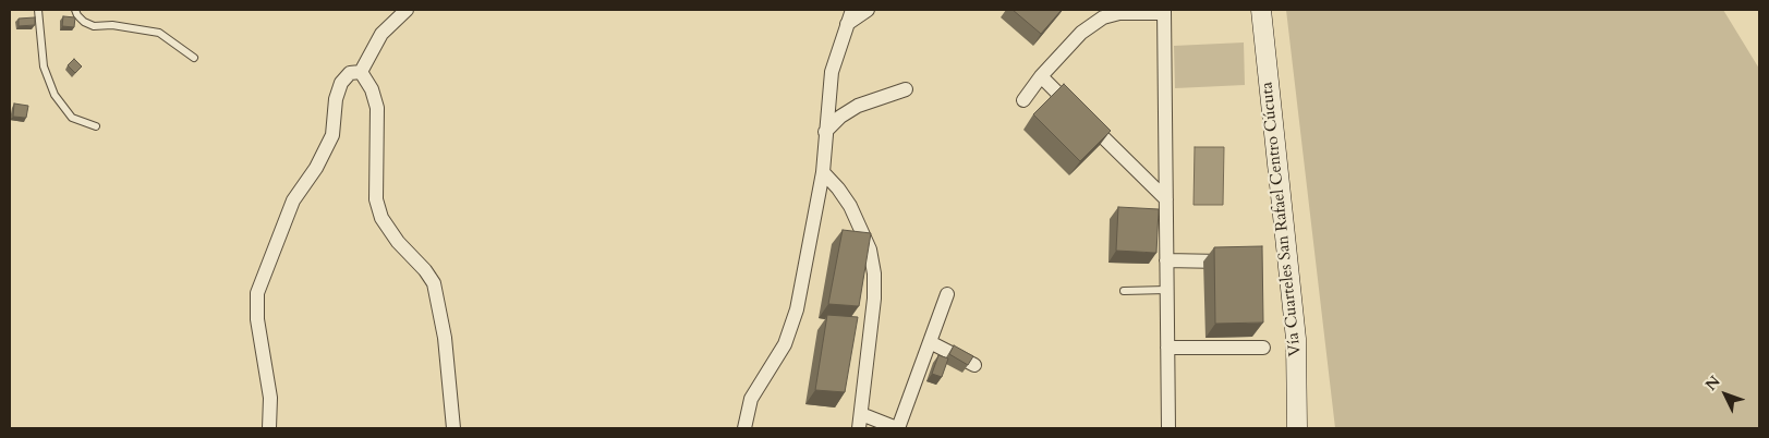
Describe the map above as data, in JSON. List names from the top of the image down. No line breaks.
{"streets":{"main road":["Vía Cuarteles San Rafael Centro Cúcuta"]},"north":"top left"}
